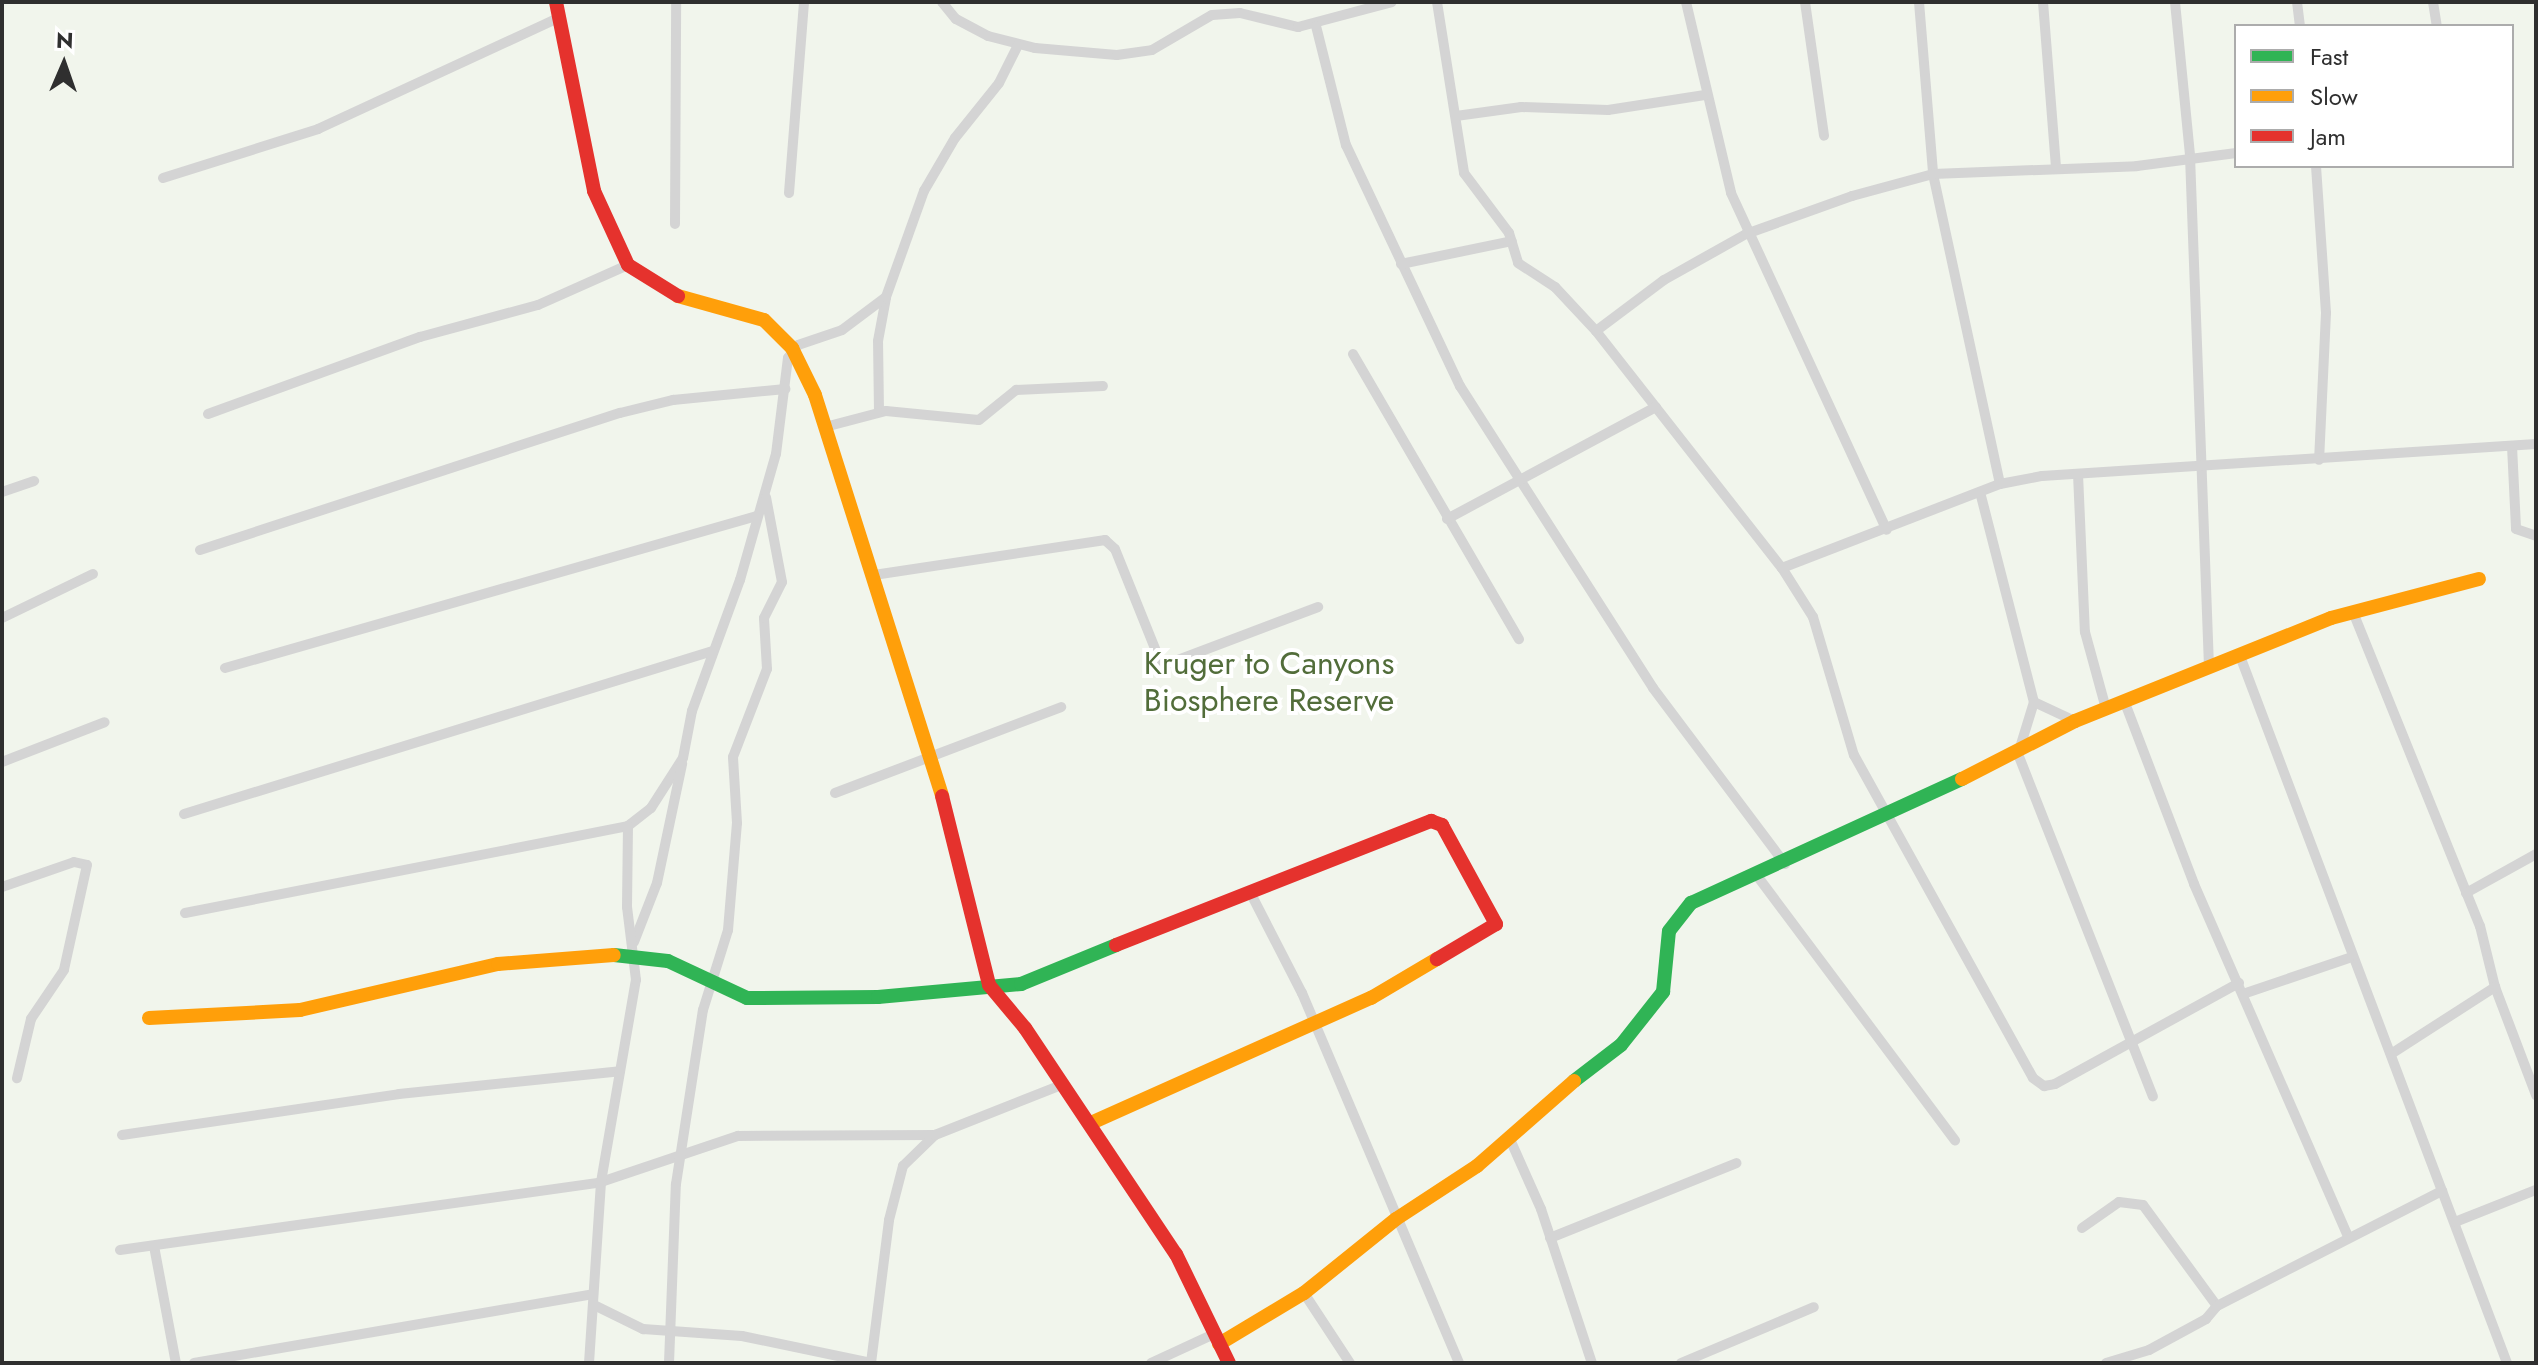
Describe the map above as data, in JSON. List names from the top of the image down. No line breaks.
{"parks":["Kruger to Canyons Biosphere Reserve"],"legend":["Fast","Slow","Jam"],"north":"top"}
